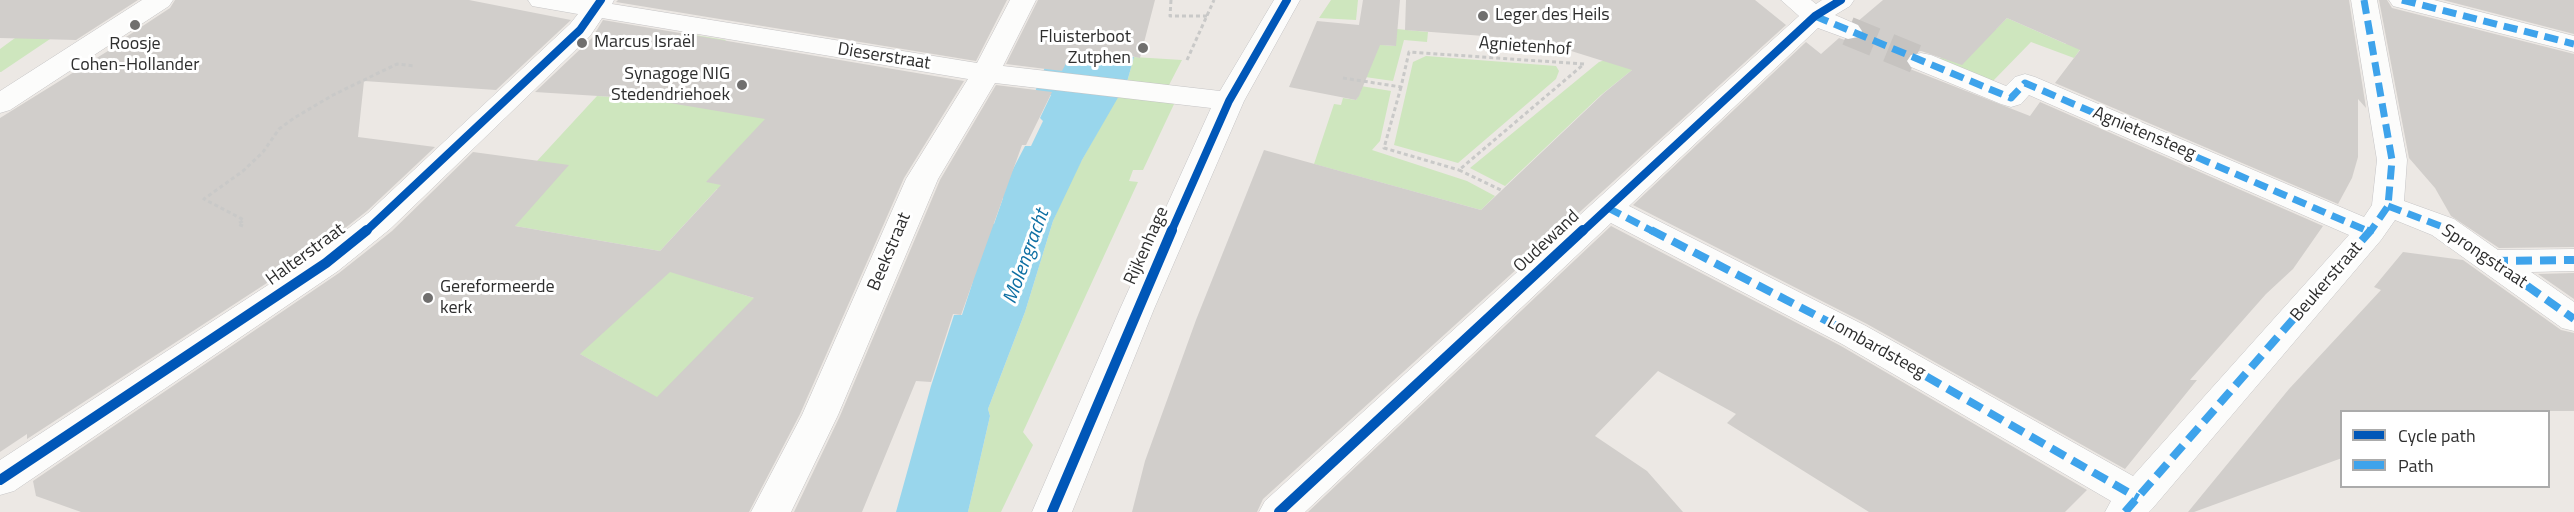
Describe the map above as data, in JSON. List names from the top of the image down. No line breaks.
{"streets":{"street":["Dieserstraat","Agnietensteeg","Oudewand","Rijkenhage","Beekstraat","Halterstraat","Sprongstraat","Beukerstraat","Lombardsteeg"],"path":["Agnietenhof"]},"crossings":[["Dieserstraat","Rijkenhage"],["Dieserstraat","Beekstraat"],["Dieserstraat","Halterstraat"],["Agnietensteeg","Sprongstraat"],["Agnietensteeg","Beukerstraat"],["Oudewand","Lombardsteeg"],["Sprongstraat","Beukerstraat"],["Beukerstraat","Lombardsteeg"]],"water":["Molengracht"],"places":["Leger des Heils","Roosje Cohen-Hollander","Marcus Israël","Fluisterboot Zutphen","Synagoge NIG Stedendriehoek","Gereformeerde kerk"],"legend":["Cycle path","Path"]}
